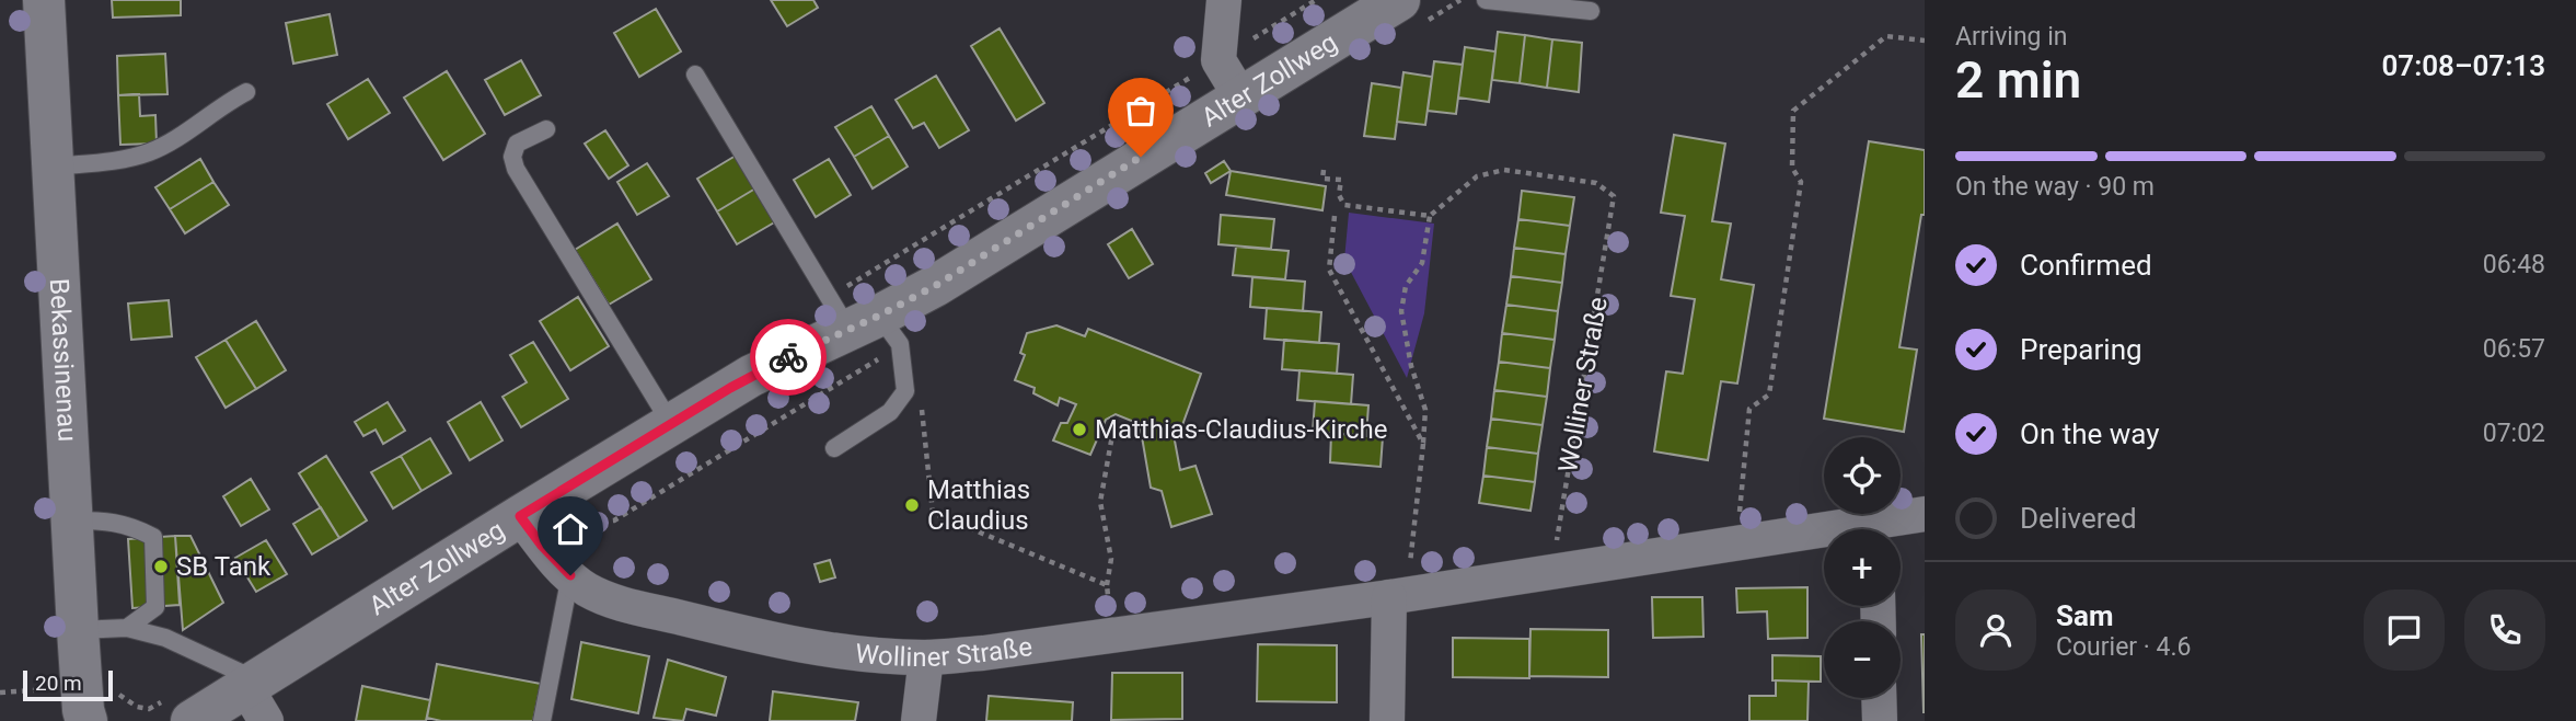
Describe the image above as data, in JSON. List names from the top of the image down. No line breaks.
{"streets":{"street":["Alter Zollweg","Bekassinenau","Wolliner Straße"]},"crossings":[["Alter Zollweg","Wolliner Straße"]],"places":["Matthias-Claudius-Kirche","Matthias Claudius","SB Tank"],"scale_bar":"20 m","page":{"heading":["2 min","Arriving in","07:08–07:13"],"panel":["Sam","Courier · 4.6"],"bar":"On the way · 90 m","list":[["Confirmed","06:48"],["Preparing","06:57"],["On the way","07:02"],"Delivered"],"map_buttons":["+","−"],"scale":"20 m"}}
